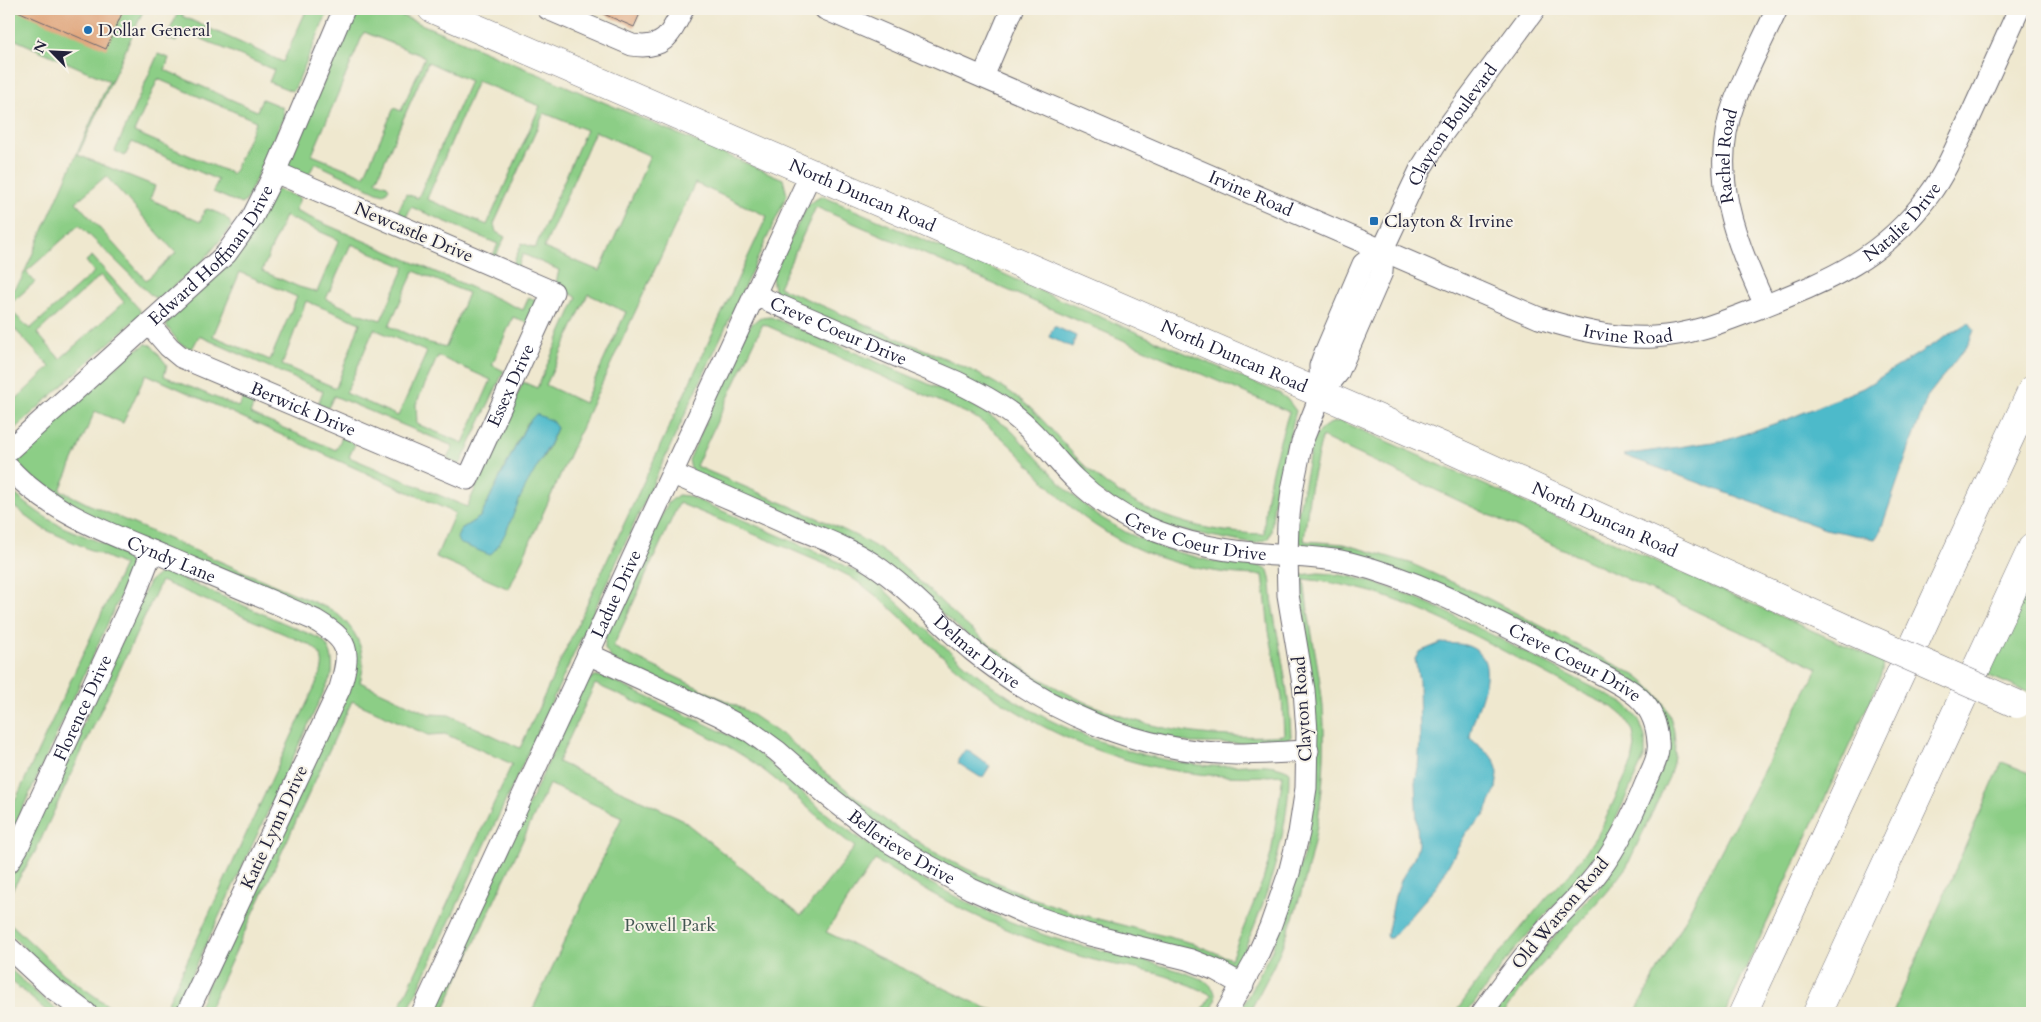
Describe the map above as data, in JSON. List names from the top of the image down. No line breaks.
{"streets":{"main road":["North Duncan Road"],"street":["Clayton Boulevard","Rachel Road","Irvine Road","Natalie Drive","Newcastle Drive","Edward Hoffman Drive","Creve Coeur Drive","Essex Drive","Berwick Drive","Cyndy Lane","Ladue Drive","Delmar Drive","Florence Drive","Clayton Road","Katie Lynn Drive","Bellerieve Drive","Old Warson Road"]},"crossings":[["Clayton Boulevard","Irvine Road"],["Clayton Boulevard","North Duncan Road"],["Clayton Boulevard","Clayton Road"],["Rachel Road","Natalie Drive"],["Irvine Road","Natalie Drive"],["North Duncan Road","Ladue Drive"],["North Duncan Road","Clayton Road"],["Newcastle Drive","Edward Hoffman Drive"],["Newcastle Drive","Essex Drive"],["Edward Hoffman Drive","Berwick Drive"],["Creve Coeur Drive","Ladue Drive"],["Creve Coeur Drive","Clayton Road"],["Creve Coeur Drive","Old Warson Road"],["Essex Drive","Berwick Drive"],["Cyndy Lane","Florence Drive"],["Cyndy Lane","Katie Lynn Drive"],["Ladue Drive","Delmar Drive"],["Ladue Drive","Bellerieve Drive"],["Delmar Drive","Clayton Road"],["Clayton Road","Bellerieve Drive"]],"parks":["Powell Park"],"places":{"other":["Dollar General"],"transit":["Clayton & Irvine"]},"north":"top left"}
